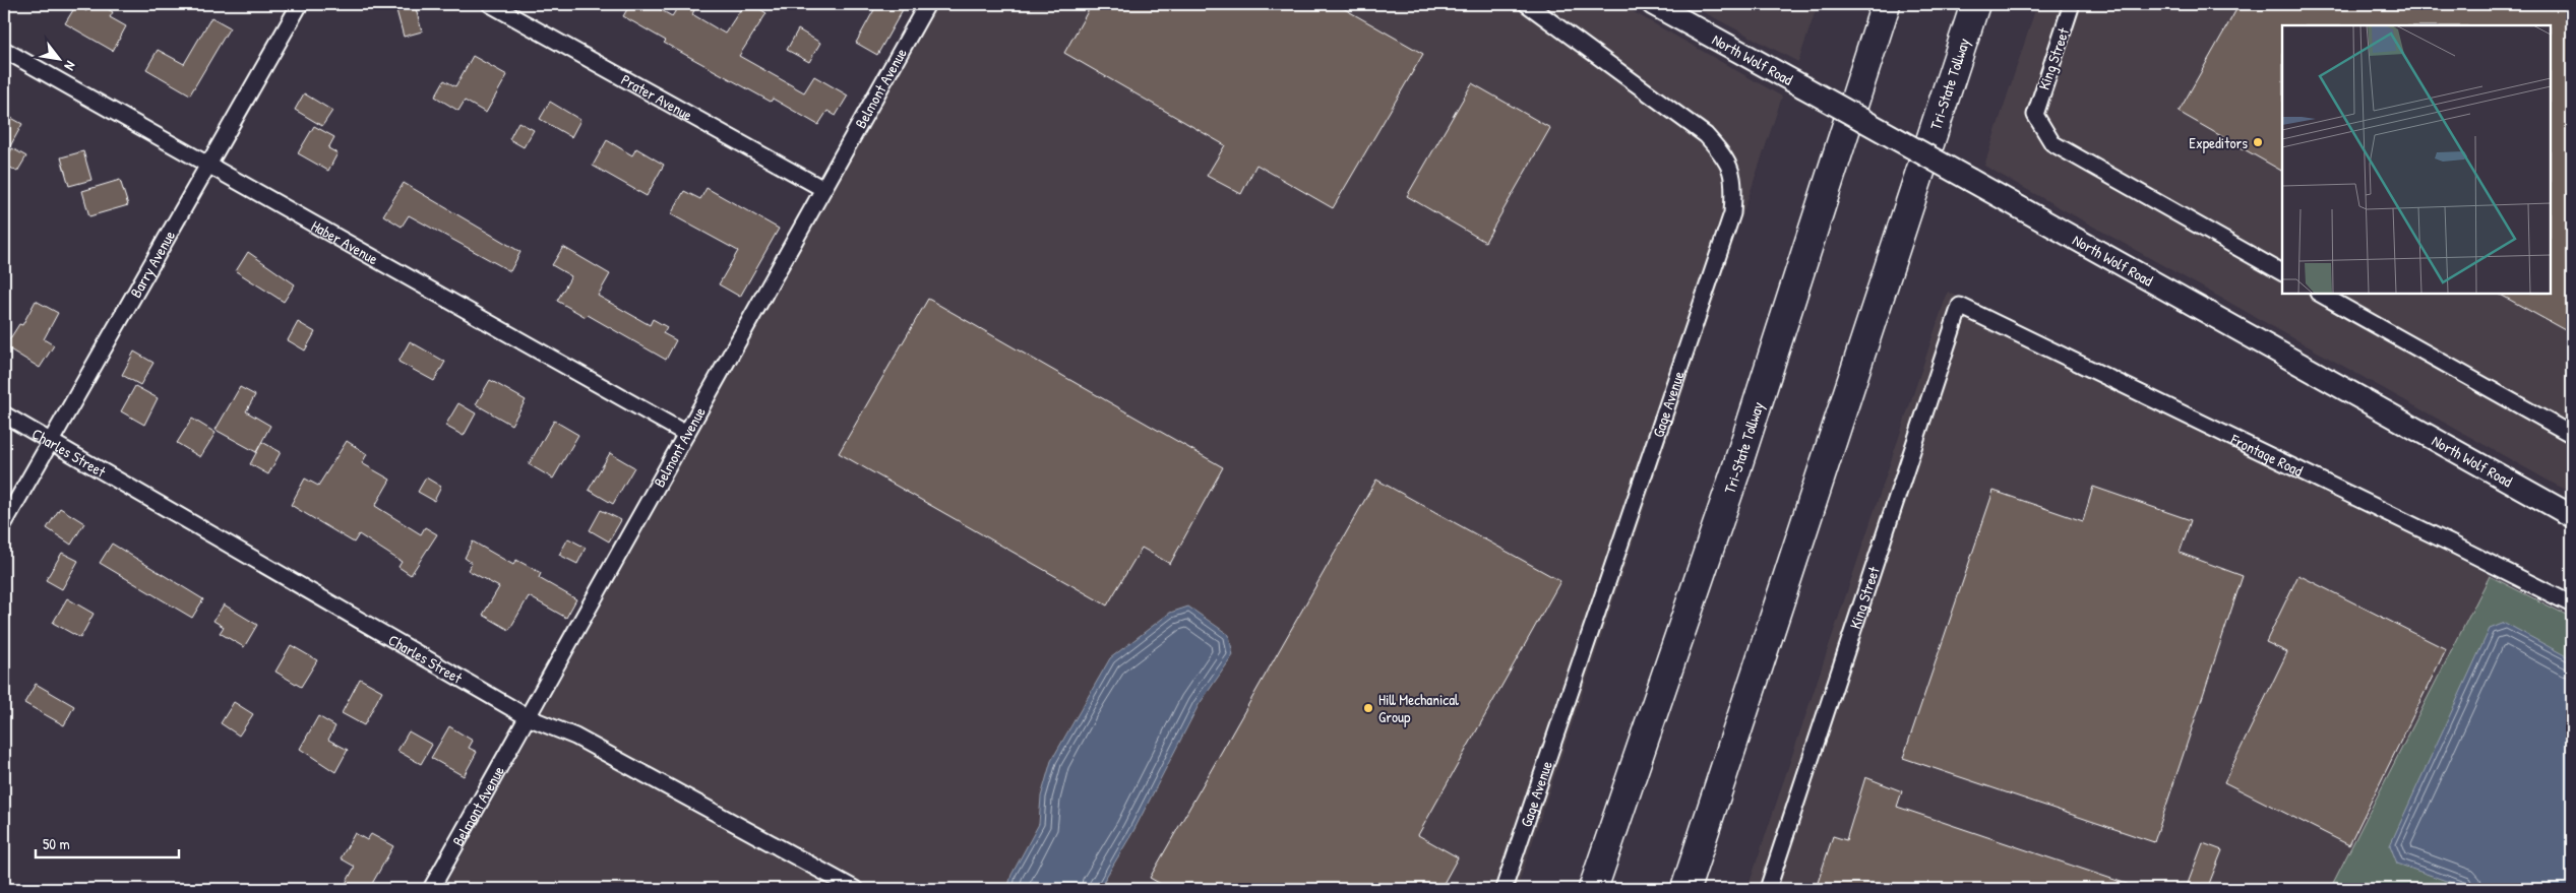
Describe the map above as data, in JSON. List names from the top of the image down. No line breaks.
{"streets":{"highway":["Tri-State Tollway"],"main road":["North Wolf Road"],"street":["King Street","Belmont Avenue","Prater Avenue","Haber Avenue","Barry Avenue","Gage Avenue","Charles Street","Frontage Road"]},"crossings":[["King Street","Frontage Road"],["Belmont Avenue","Prater Avenue"],["Belmont Avenue","Haber Avenue"],["Belmont Avenue","Charles Street"],["Haber Avenue","Barry Avenue"],["Barry Avenue","Charles Street"]],"places":["Expeditors","Hill Mechanical Group"],"scale_bar":"50 m","north":"bottom right"}
